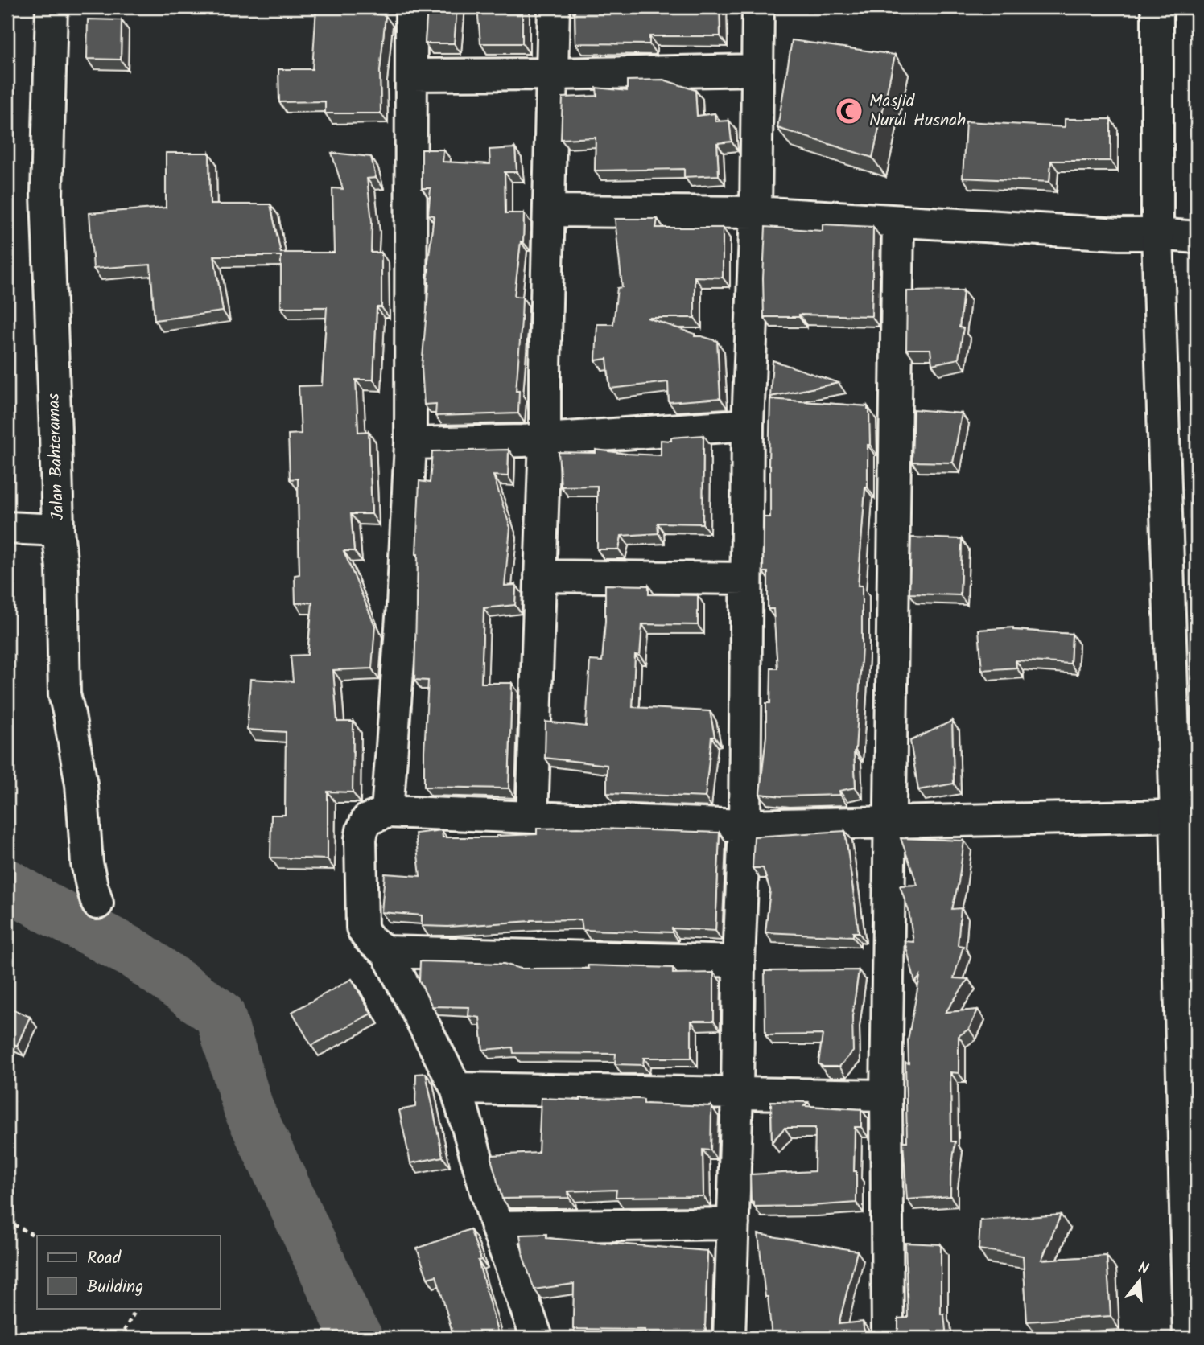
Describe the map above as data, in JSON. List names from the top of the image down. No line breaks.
{"streets":{"main road":["Jalan Bahteramas"]},"places":{"mosque":["Masjid Nurul Husnah"]},"legend":["Road","Building"],"north":"top"}
